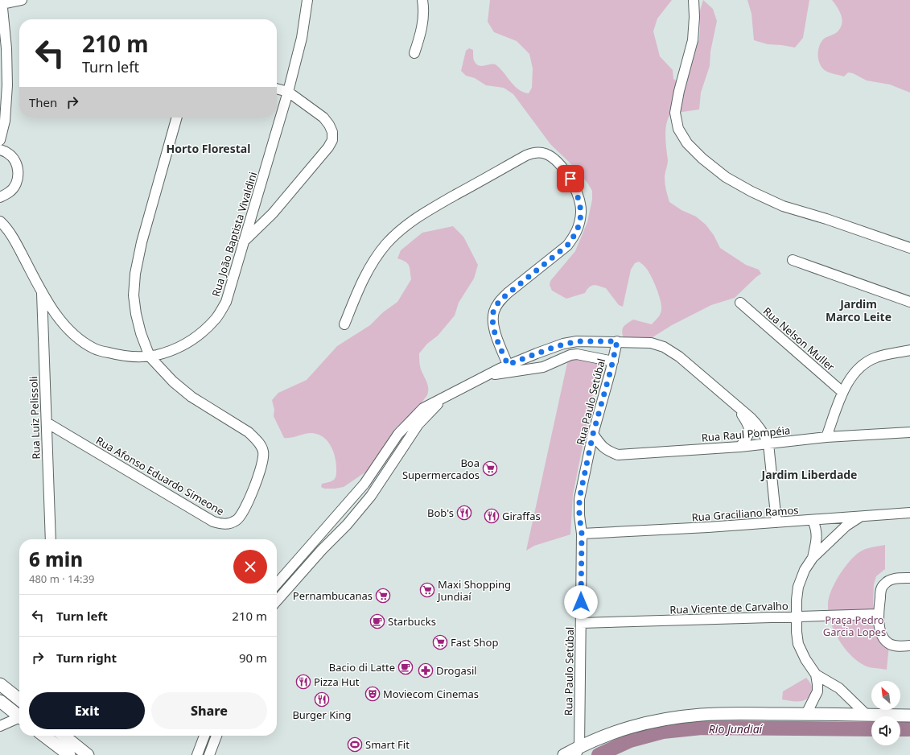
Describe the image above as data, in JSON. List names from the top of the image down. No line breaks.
{"streets":{"street":["Rua João Baptista Vivaldini","Rua Nelson Muller","Rua Paulo Setúbal","Rua Luiz Pelissoli","Rua Raul Pompéia","Rua Afonso Eduardo Simeone","Rua Graciliano Ramos","Rua Vicente de Carvalho"]},"crossings":[["Rua João Baptista Vivaldini","Rua Luiz Pelissoli"],["Rua João Baptista Vivaldini","Rua Afonso Eduardo Simeone"],["Rua Paulo Setúbal","Rua Raul Pompéia"],["Rua Paulo Setúbal","Rua Graciliano Ramos"],["Rua Paulo Setúbal","Rua Vicente de Carvalho"],["Rua Luiz Pelissoli","Rua Afonso Eduardo Simeone"]],"districts":["Horto Florestal","Jardim Marco Leite","Jardim Liberdade"],"water":["Rio Jundiaí"],"parks":["Praça Pedro Garcia Lopes"],"places":{"supermarket":["Boa Supermercados","Maxi Shopping Jundiaí","Pernambucanas","Fast Shop"],"restaurant":["Bob's","Giraffas","Pizza Hut","Burger King"],"cafe":["Starbucks","Bacio di Latte"],"pharmacy":["Drogasil"],"theatre":["Moviecom Cinemas"],"sports":["Smart Fit"]},"north":"top left","page":{"turn":["210 m","Turn left"],"then":"Then","heading":["6 min","480 m · 14:39"],"list":[{"name":"Turn left","value":"210 m"},{"name":"Turn right","value":"90 m"}],"buttons":["Exit","Share"]}}
